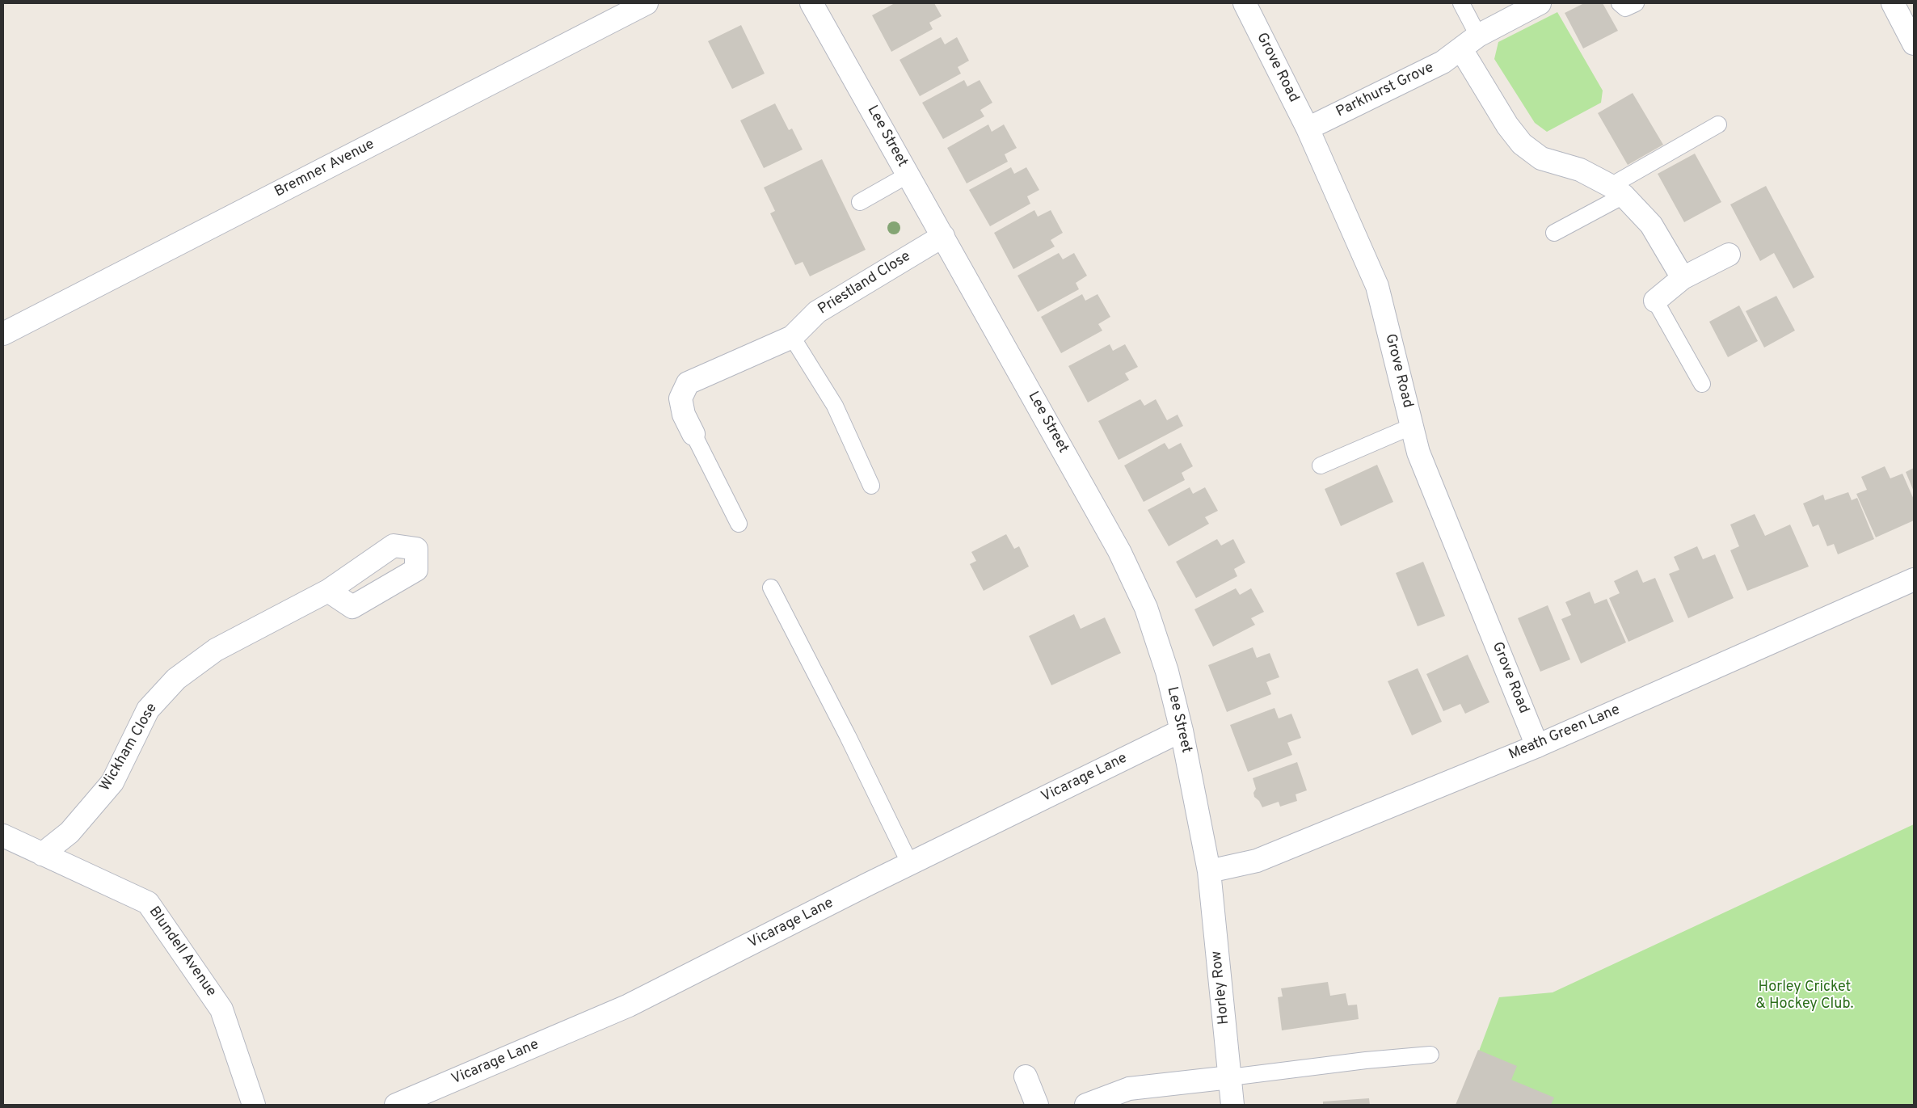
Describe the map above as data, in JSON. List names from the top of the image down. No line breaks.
{"streets":{"street":["Grove Road","Parkhurst Grove","Lee Street","Bremner Avenue","Priestland Close","Meath Green Lane","Wickham Close","Vicarage Lane","Blundell Avenue","Horley Row"]},"crossings":[["Grove Road","Parkhurst Grove"],["Grove Road","Meath Green Lane"],["Lee Street","Priestland Close"],["Lee Street","Meath Green Lane"],["Lee Street","Vicarage Lane"],["Lee Street","Horley Row"],["Meath Green Lane","Horley Row"],["Wickham Close","Blundell Avenue"]],"parks":["Horley Cricket & Hockey Club."]}
